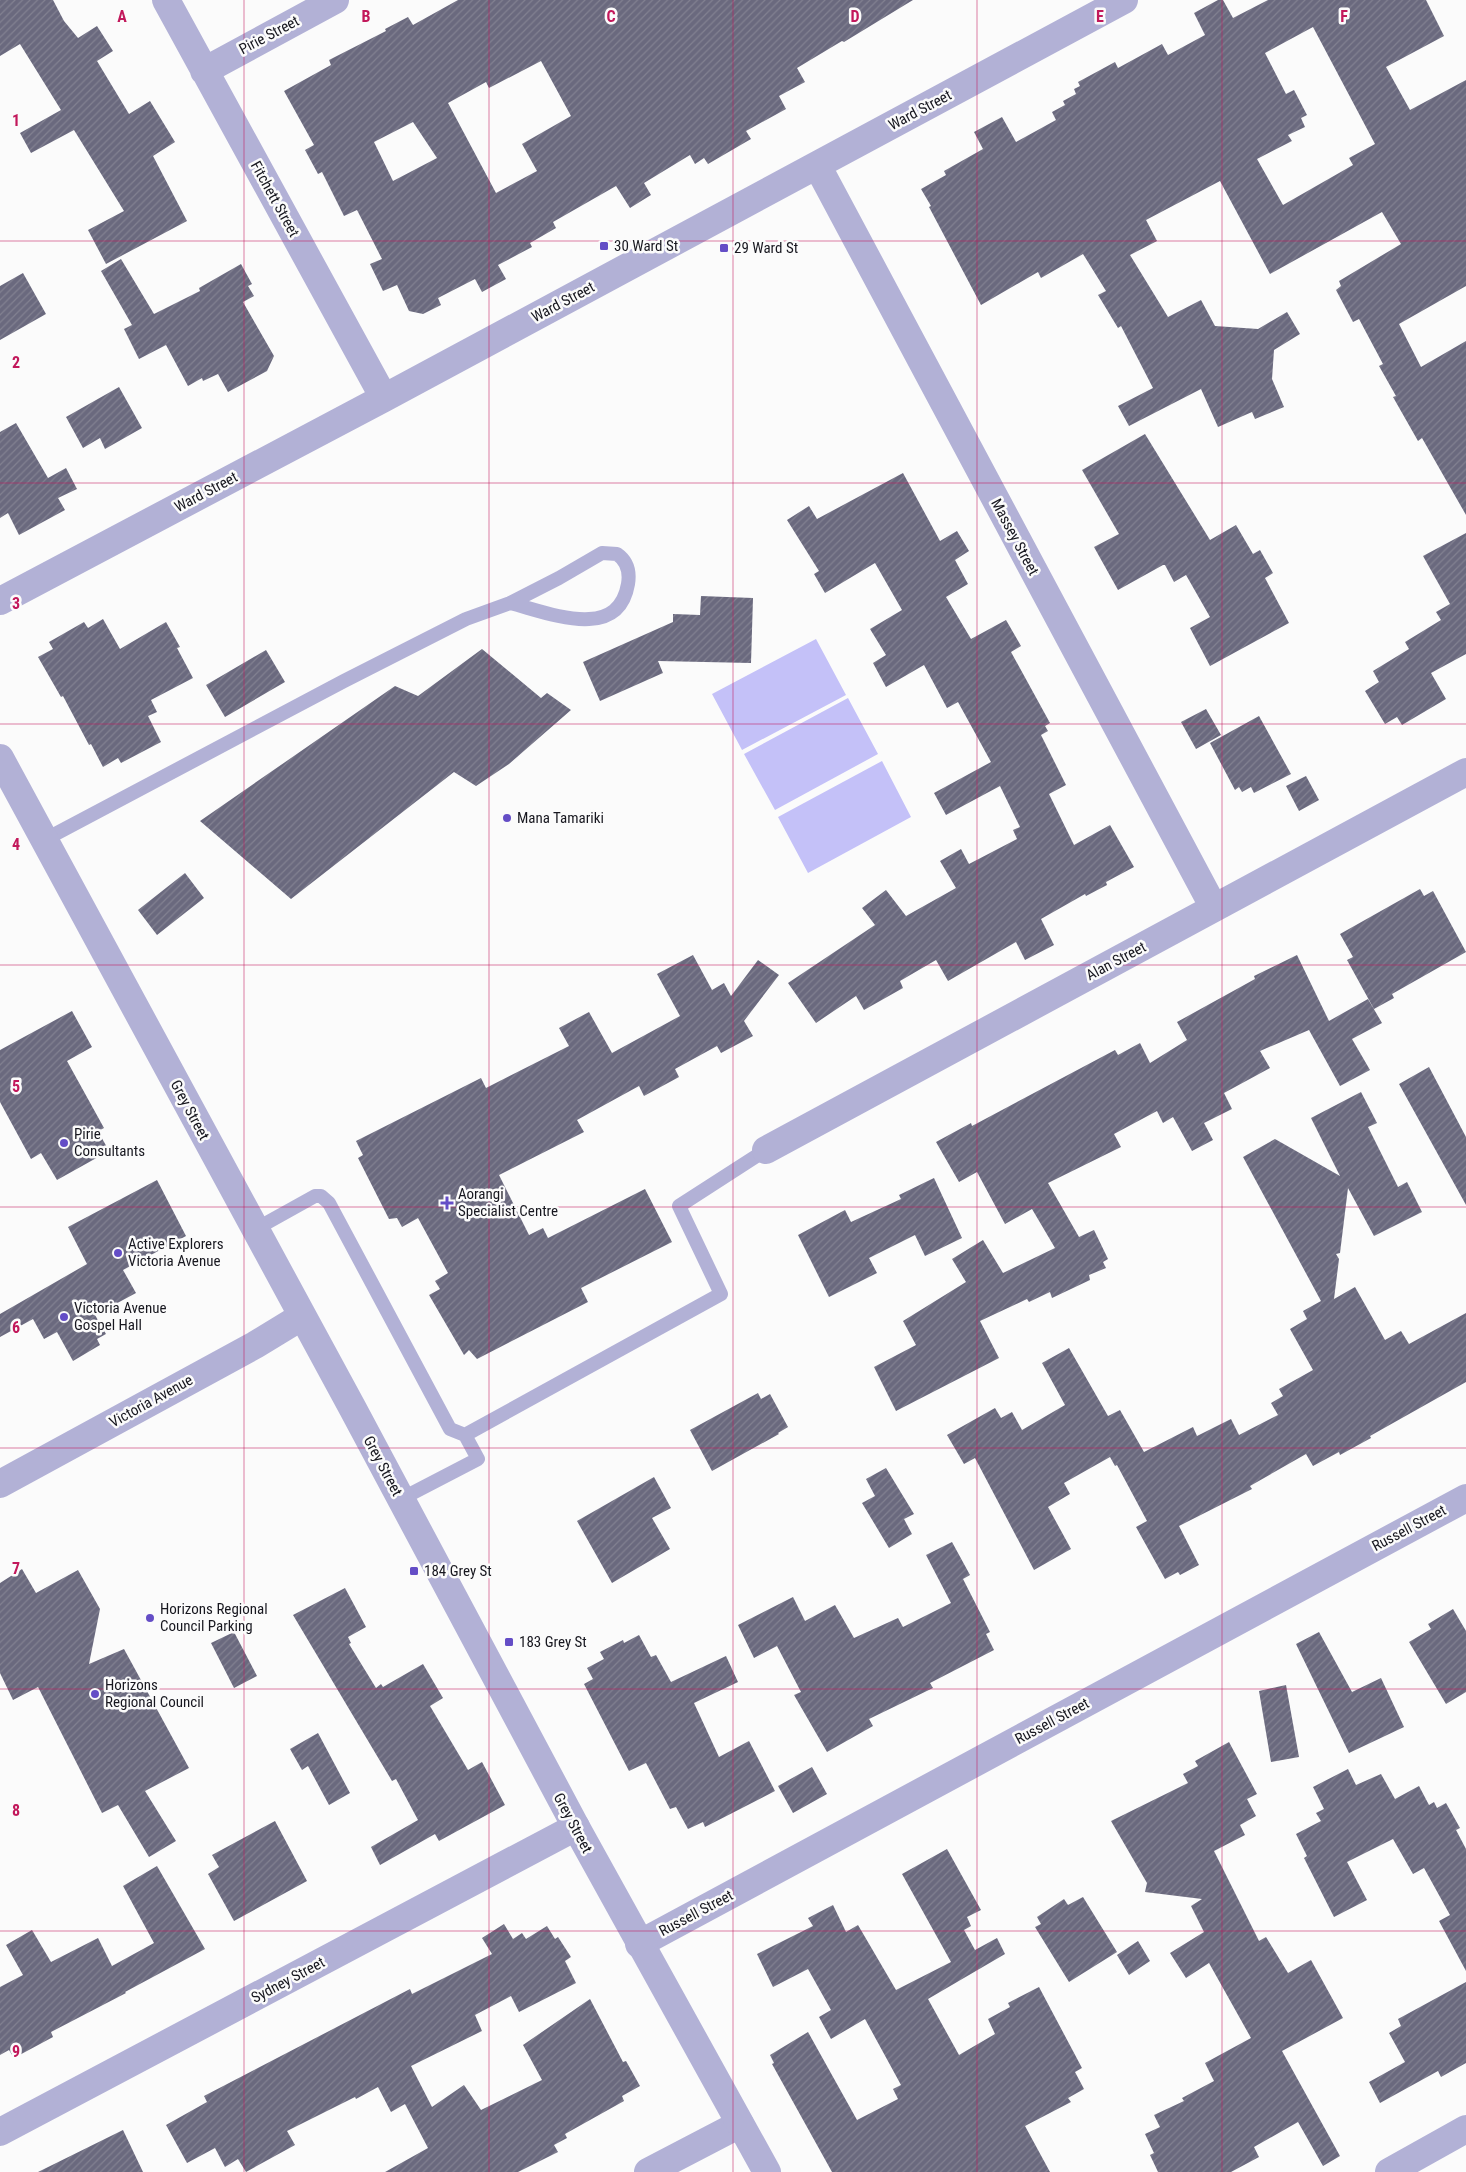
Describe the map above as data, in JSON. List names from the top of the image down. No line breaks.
{"streets":{"street":["Pirie Street","Ward Street","Fitchett Street","Massey Street","Alan Street","Grey Street","Victoria Avenue","Russell Street","Sydney Street"]},"crossings":[["Pirie Street","Fitchett Street"],["Ward Street","Fitchett Street"],["Ward Street","Massey Street"],["Massey Street","Alan Street"],["Grey Street","Victoria Avenue"],["Grey Street","Russell Street"],["Grey Street","Sydney Street"]],"places":{"transit":["30 Ward St","29 Ward St","184 Grey St","183 Grey St"],"other":["Mana Tamariki","Pirie Consultants","Active Explorers Victoria Avenue","Victoria Avenue Gospel Hall","Horizons Regional Council Parking","Horizons Regional Council"],"health":["Aorangi Specialist Centre"]},"grid":{"columns":["A","B","C","D","E","F"],"rows":["1","2","3","4","5","6","7","8","9"]}}
